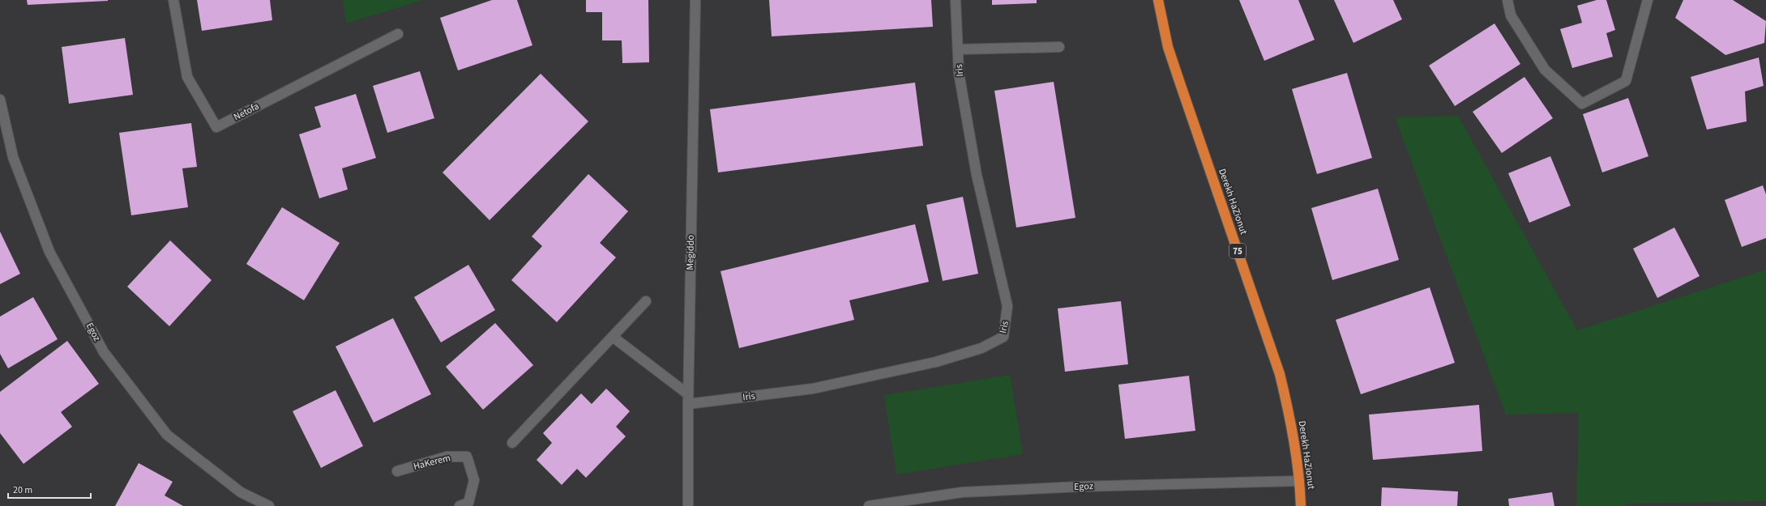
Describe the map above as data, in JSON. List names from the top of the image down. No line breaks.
{"streets":{"highway":["Derekh HaZionut","75"],"street":["Iris","Netofa","Megiddo","Egoz","HaKerem"]},"crossings":[["Iris","Megiddo"],["Derekh HaZionut","Egoz"]],"scale_bar":"20 m"}
